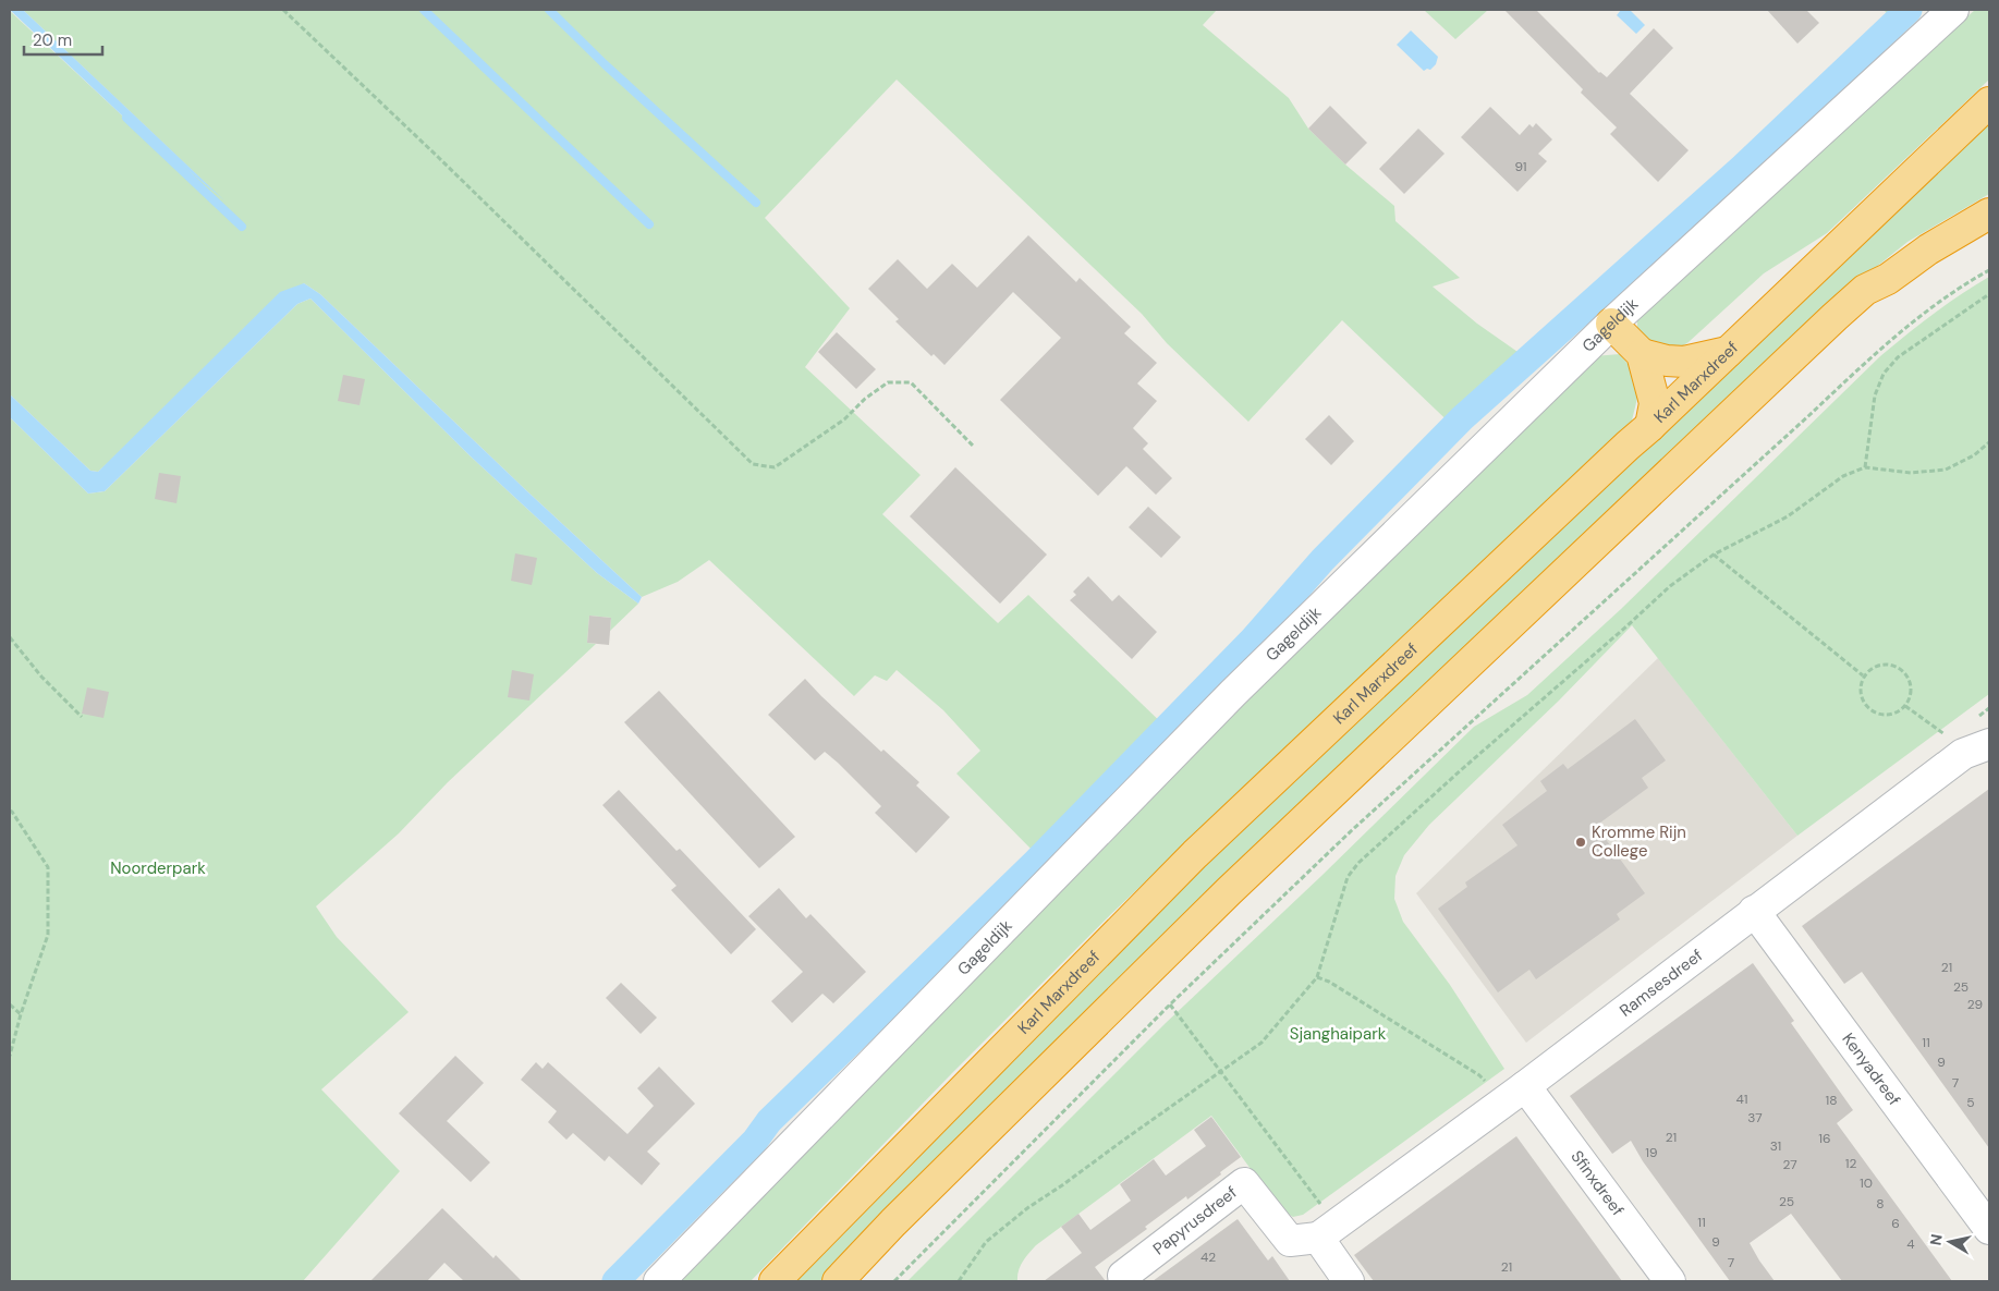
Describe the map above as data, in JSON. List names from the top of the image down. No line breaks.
{"streets":{"highway":["Karl Marxdreef"],"street":["Gageldijk","Ramsesdreef","Kenyadreef","Sfinxdreef","Papyrusdreef"]},"crossings":[["Ramsesdreef","Kenyadreef"],["Ramsesdreef","Sfinxdreef"],["Ramsesdreef","Papyrusdreef"]],"parks":["Noorderpark","Sjanghaipark"],"places":["Kromme Rijn College"],"house_numbers":["91","21","25","29","11","9","7","41","18","5","37","21","16","31","19","12","27","10","25","8","11","6","9","4","42","7","21"],"scale_bar":"20 m","north":"left"}
